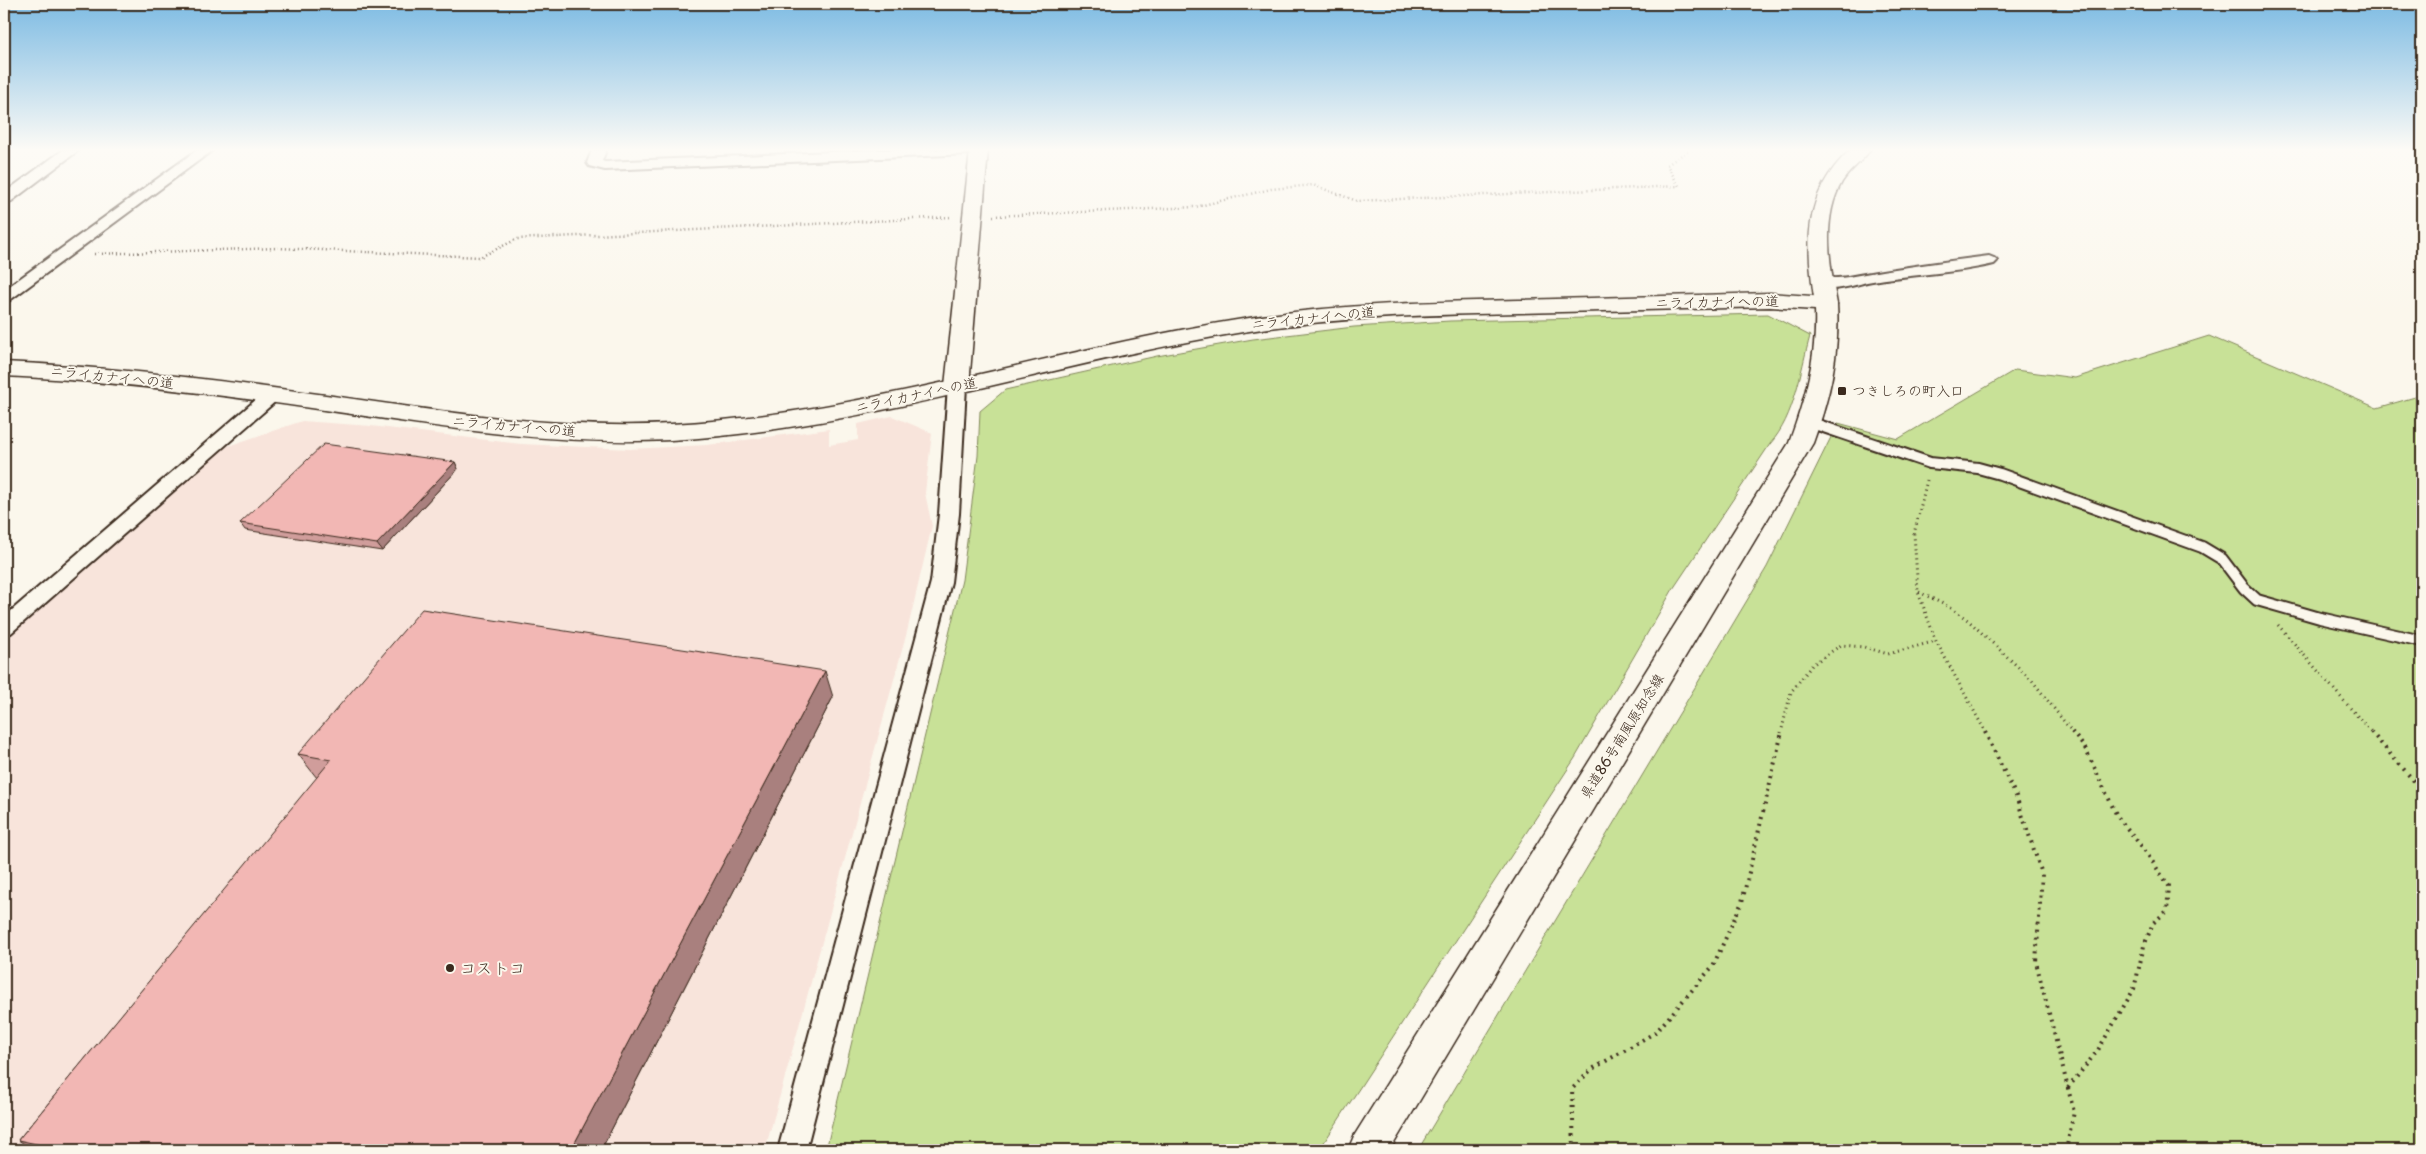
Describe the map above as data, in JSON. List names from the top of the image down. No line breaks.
{"streets":{"main road":["ニライカナイへの道","県道86号南風原知念線"]},"crossings":[["ニライカナイへの道","県道86号南風原知念線"]],"places":{"transit":["つきしろの町入口"],"other":["コストコ"]}}
